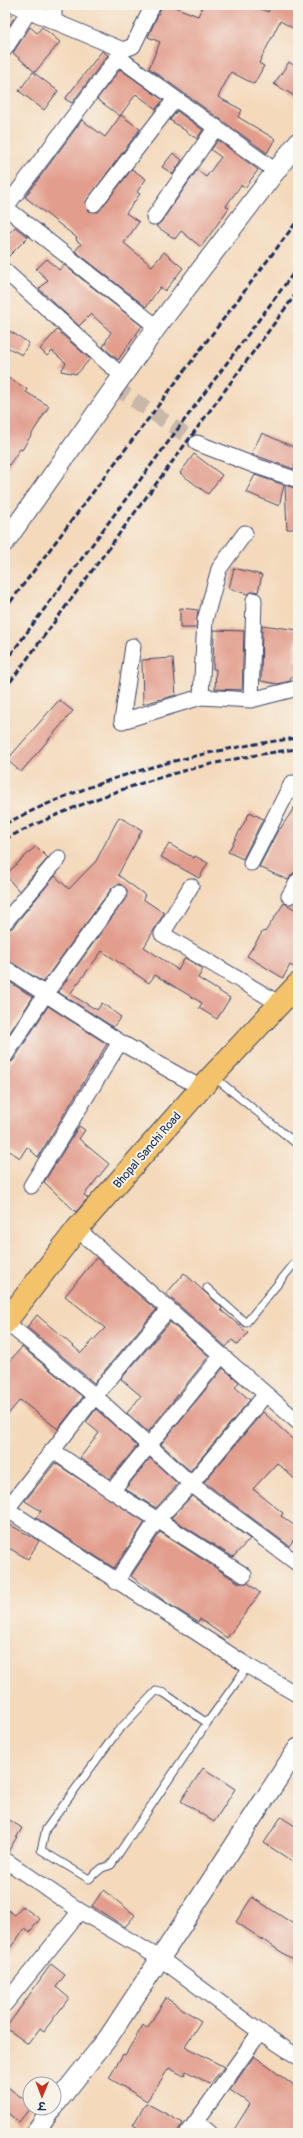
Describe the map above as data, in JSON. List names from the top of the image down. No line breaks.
{"streets":{"main road":["Bhopal Sanchi Road"]},"north":"bottom"}
